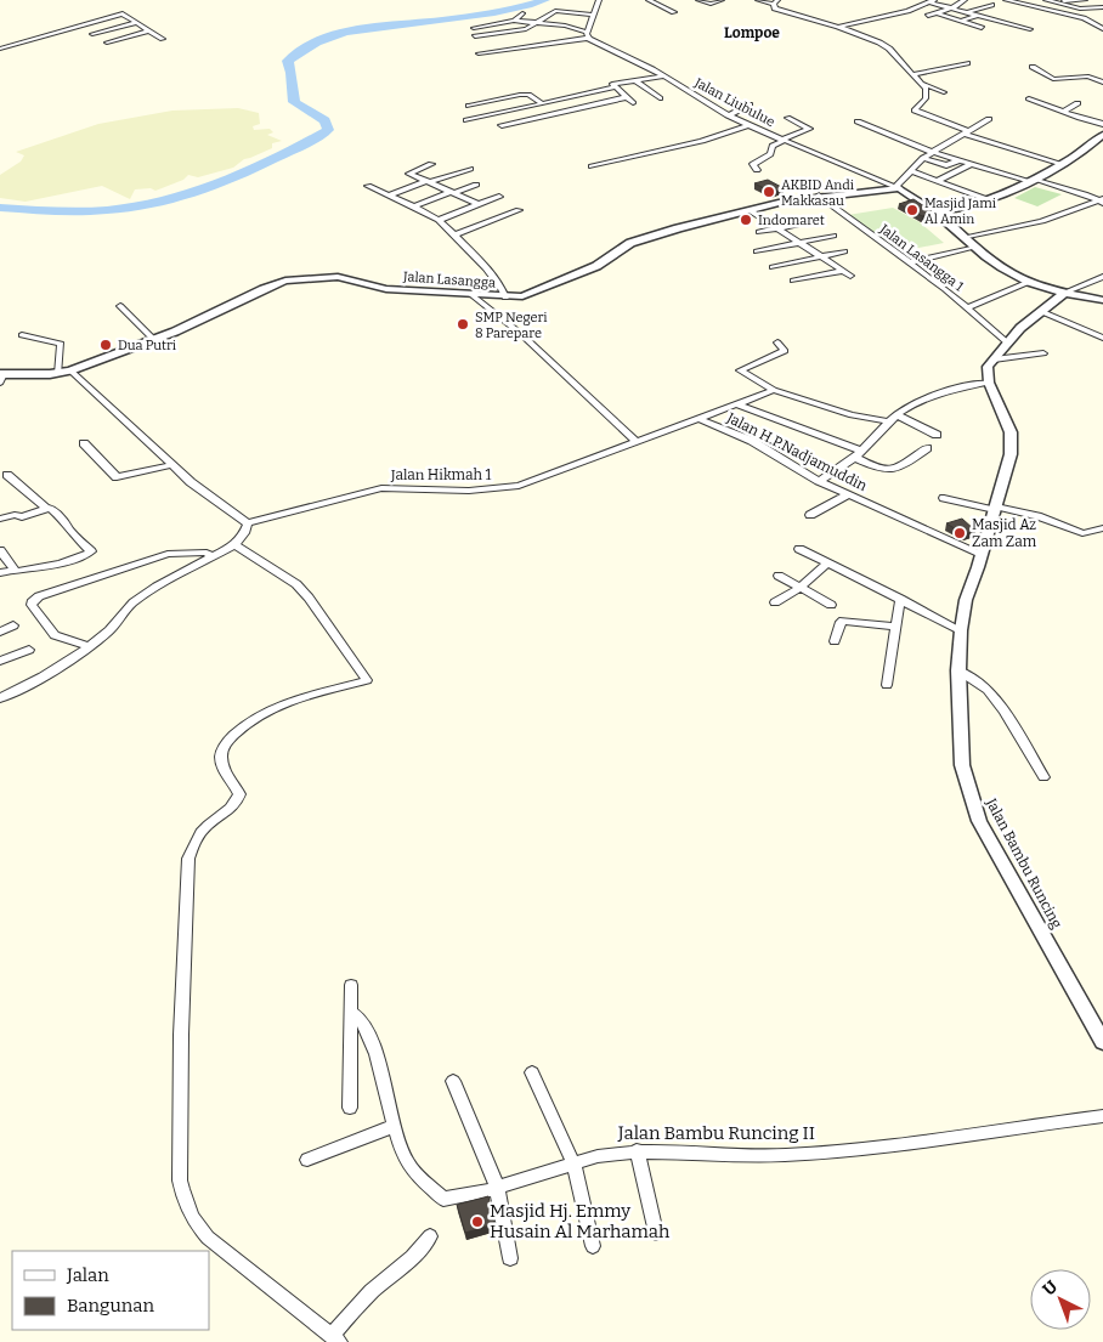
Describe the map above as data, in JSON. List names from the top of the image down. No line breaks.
{"streets":{"street":["Jalan Liubulue","Jalan Lasangga 1","Jalan Lasangga","Jalan H.P.Nadjamuddin","Jalan Hikmah 1","Jalan Bambu Runcing","Jalan Bambu Runcing II"]},"crossings":[["Jalan Liubulue","Jalan Lasangga"],["Jalan Lasangga 1","Jalan Lasangga"],["Jalan H.P.Nadjamuddin","Jalan Hikmah 1"],["Jalan H.P.Nadjamuddin","Jalan Bambu Runcing"]],"districts":["Lompoe"],"places":["AKBID Andi Makkasau","Masjid Jami Al Amin","Indomaret","SMP Negeri 8 Parepare","Dua Putri","Masjid Az Zam Zam","Masjid Hj. Emmy Husain Al Marhamah"],"legend":["Jalan","Bangunan"],"north":"top left"}
